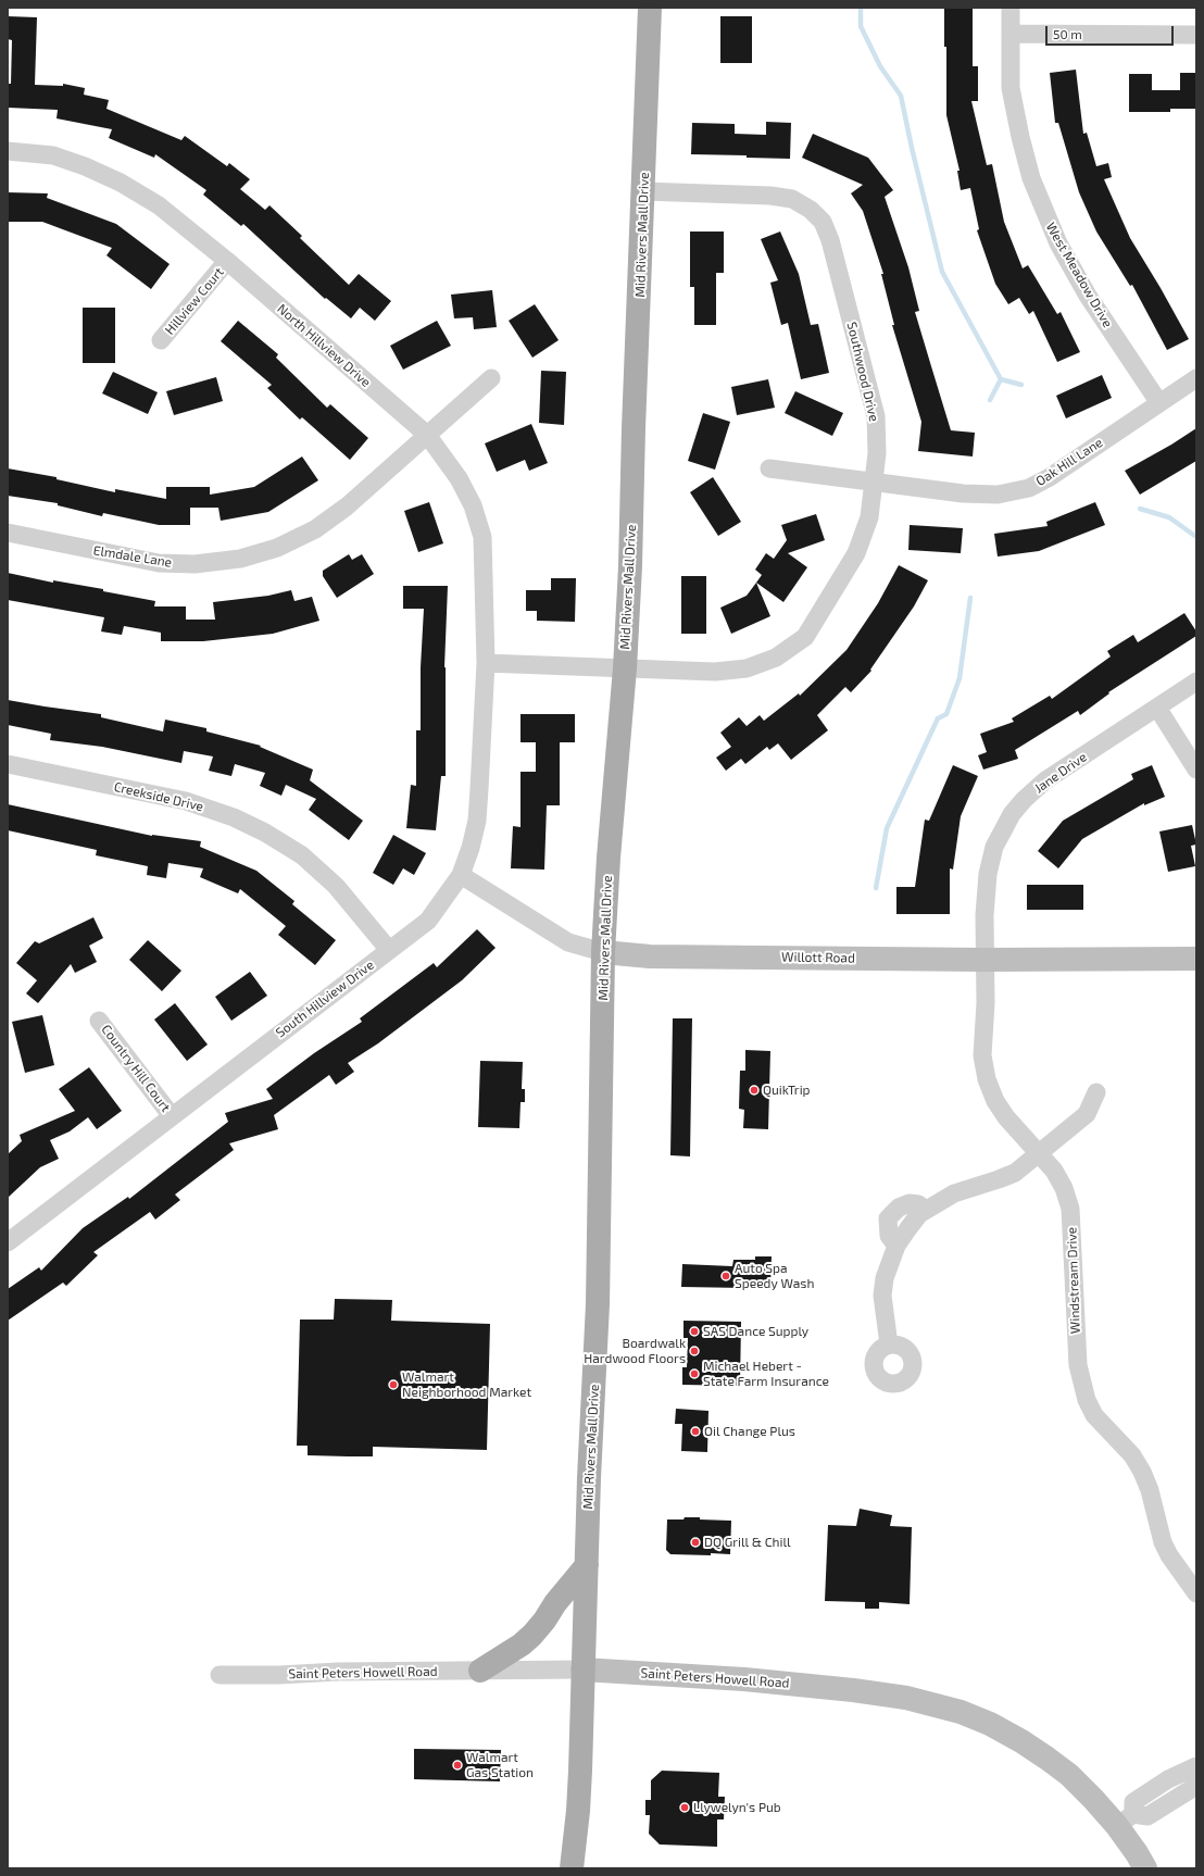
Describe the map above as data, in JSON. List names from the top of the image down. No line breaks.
{"streets":{"main road":["Mid Rivers Mall Drive","Willott Road","Saint Peters Howell Road"],"street":["West Meadow Drive","Hillview Court","North Hillview Drive","Southwood Drive","Oak Hill Lane","Elmdale Lane","Jane Drive","Creekside Drive","South Hillview Drive","Country Hill Court","Windstream Drive"]},"crossings":[["Mid Rivers Mall Drive","Southwood Drive"],["Mid Rivers Mall Drive","Willott Road"],["Mid Rivers Mall Drive","Saint Peters Howell Road"],["West Meadow Drive","Oak Hill Lane"],["Hillview Court","North Hillview Drive"],["North Hillview Drive","Southwood Drive"],["North Hillview Drive","Elmdale Lane"],["North Hillview Drive","South Hillview Drive"],["Southwood Drive","Oak Hill Lane"],["Southwood Drive","South Hillview Drive"],["Jane Drive","Willott Road"],["Jane Drive","Windstream Drive"],["Creekside Drive","South Hillview Drive"],["Willott Road","South Hillview Drive"],["Willott Road","Windstream Drive"],["South Hillview Drive","Country Hill Court"]],"places":["QuikTrip","Auto Spa Speedy Wash","SAS Dance Supply","Boardwalk Hardwood Floors","Michael Hebert - State Farm Insurance","Walmart Neighborhood Market","Oil Change Plus","DQ Grill & Chill","Walmart Gas Station","Llywelyn's Pub"],"scale_bar":"50 m"}
